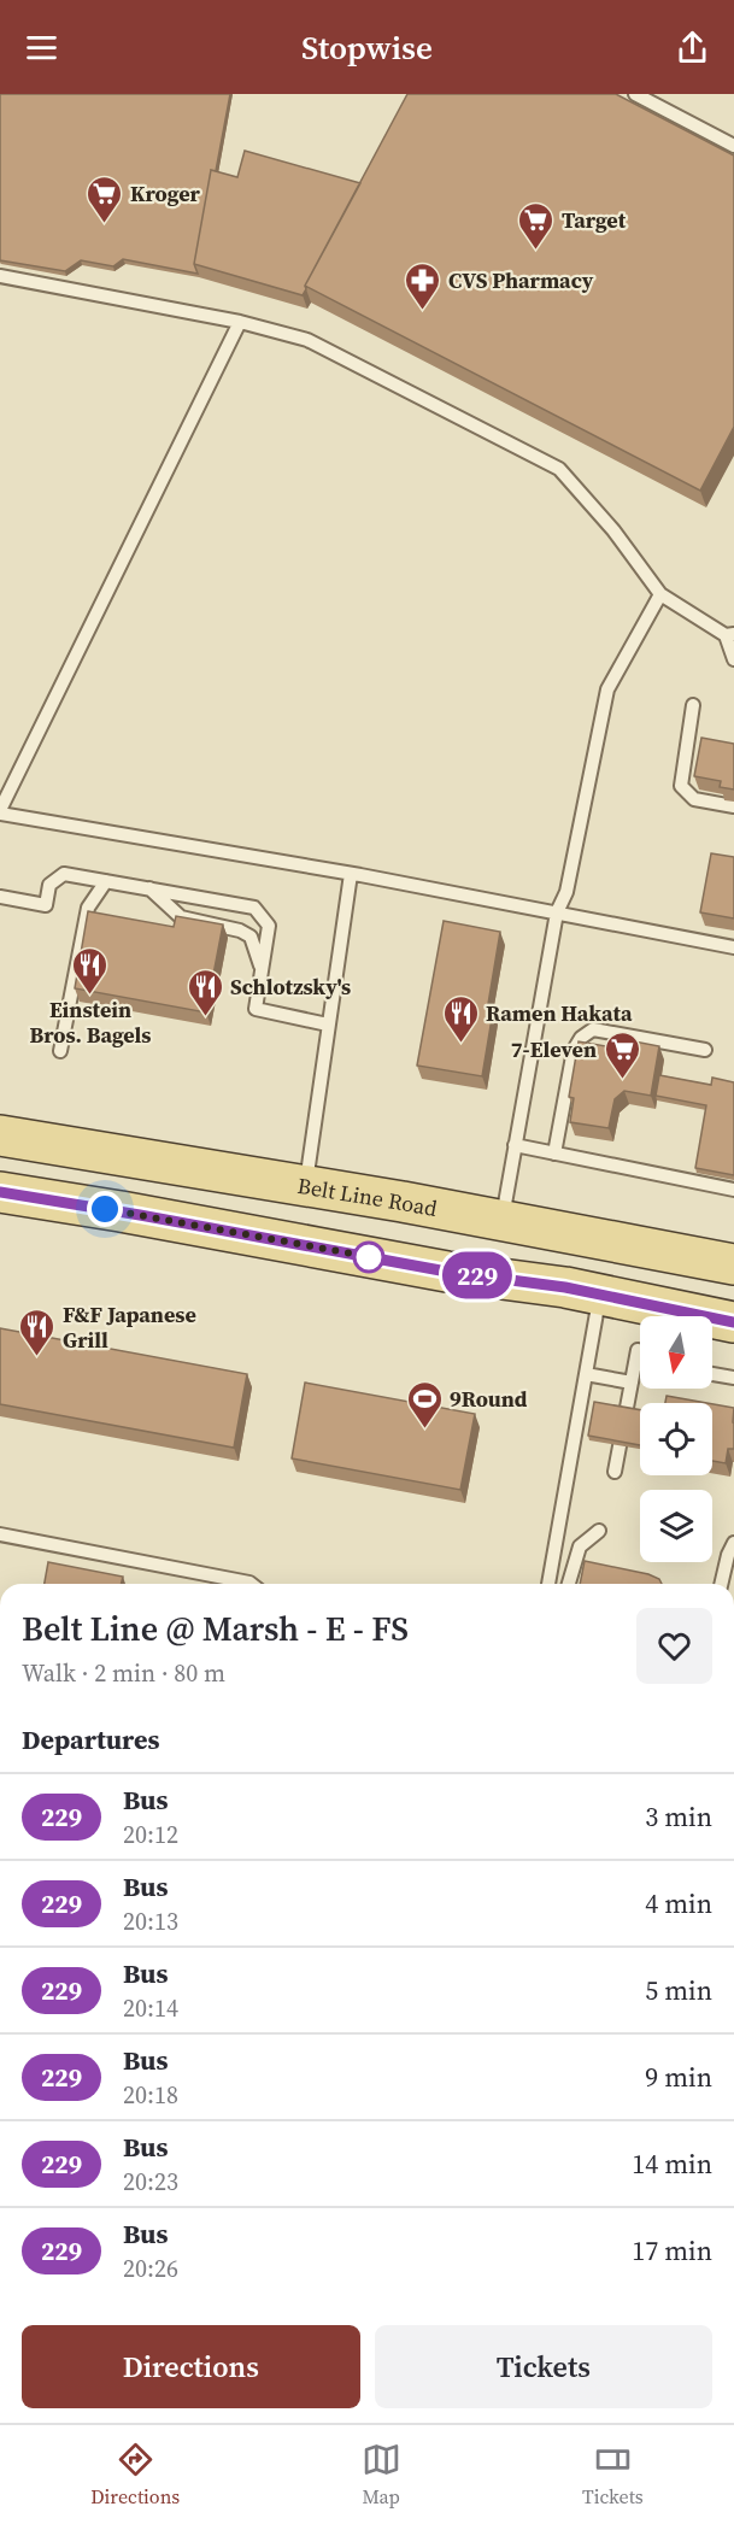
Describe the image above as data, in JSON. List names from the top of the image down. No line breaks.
{"streets":{"main road":["Belt Line Road"]},"places":{"supermarket":["Kroger","Target","7-Eleven"],"pharmacy":["CVS Pharmacy"],"restaurant":["Einstein Bros. Bagels","Schlotzsky's","Ramen Hakata","F&F Japanese Grill"],"sports":["9Round"]},"lines":["bus line 229"],"north":"bottom","page":{"header":"Stopwise","on_map":"229","heading":[["Belt Line @ Marsh - E - FS","Walk · 2 min · 80 m"],"Departures"],"list":[{"mark":"229","name":"Bus","note":"20:12","value":"3 min"},{"mark":"229","name":"Bus","note":"20:13","value":"4 min"},{"mark":"229","name":"Bus","note":"20:14","value":"5 min"},{"mark":"229","name":"Bus","note":"20:18","value":"9 min"},{"mark":"229","name":"Bus","note":"20:23","value":"14 min"},{"mark":"229","name":"Bus","note":"20:26","value":"17 min"}],"buttons":["Directions","Tickets"],"tabs":["Directions","Map","Tickets"]}}
